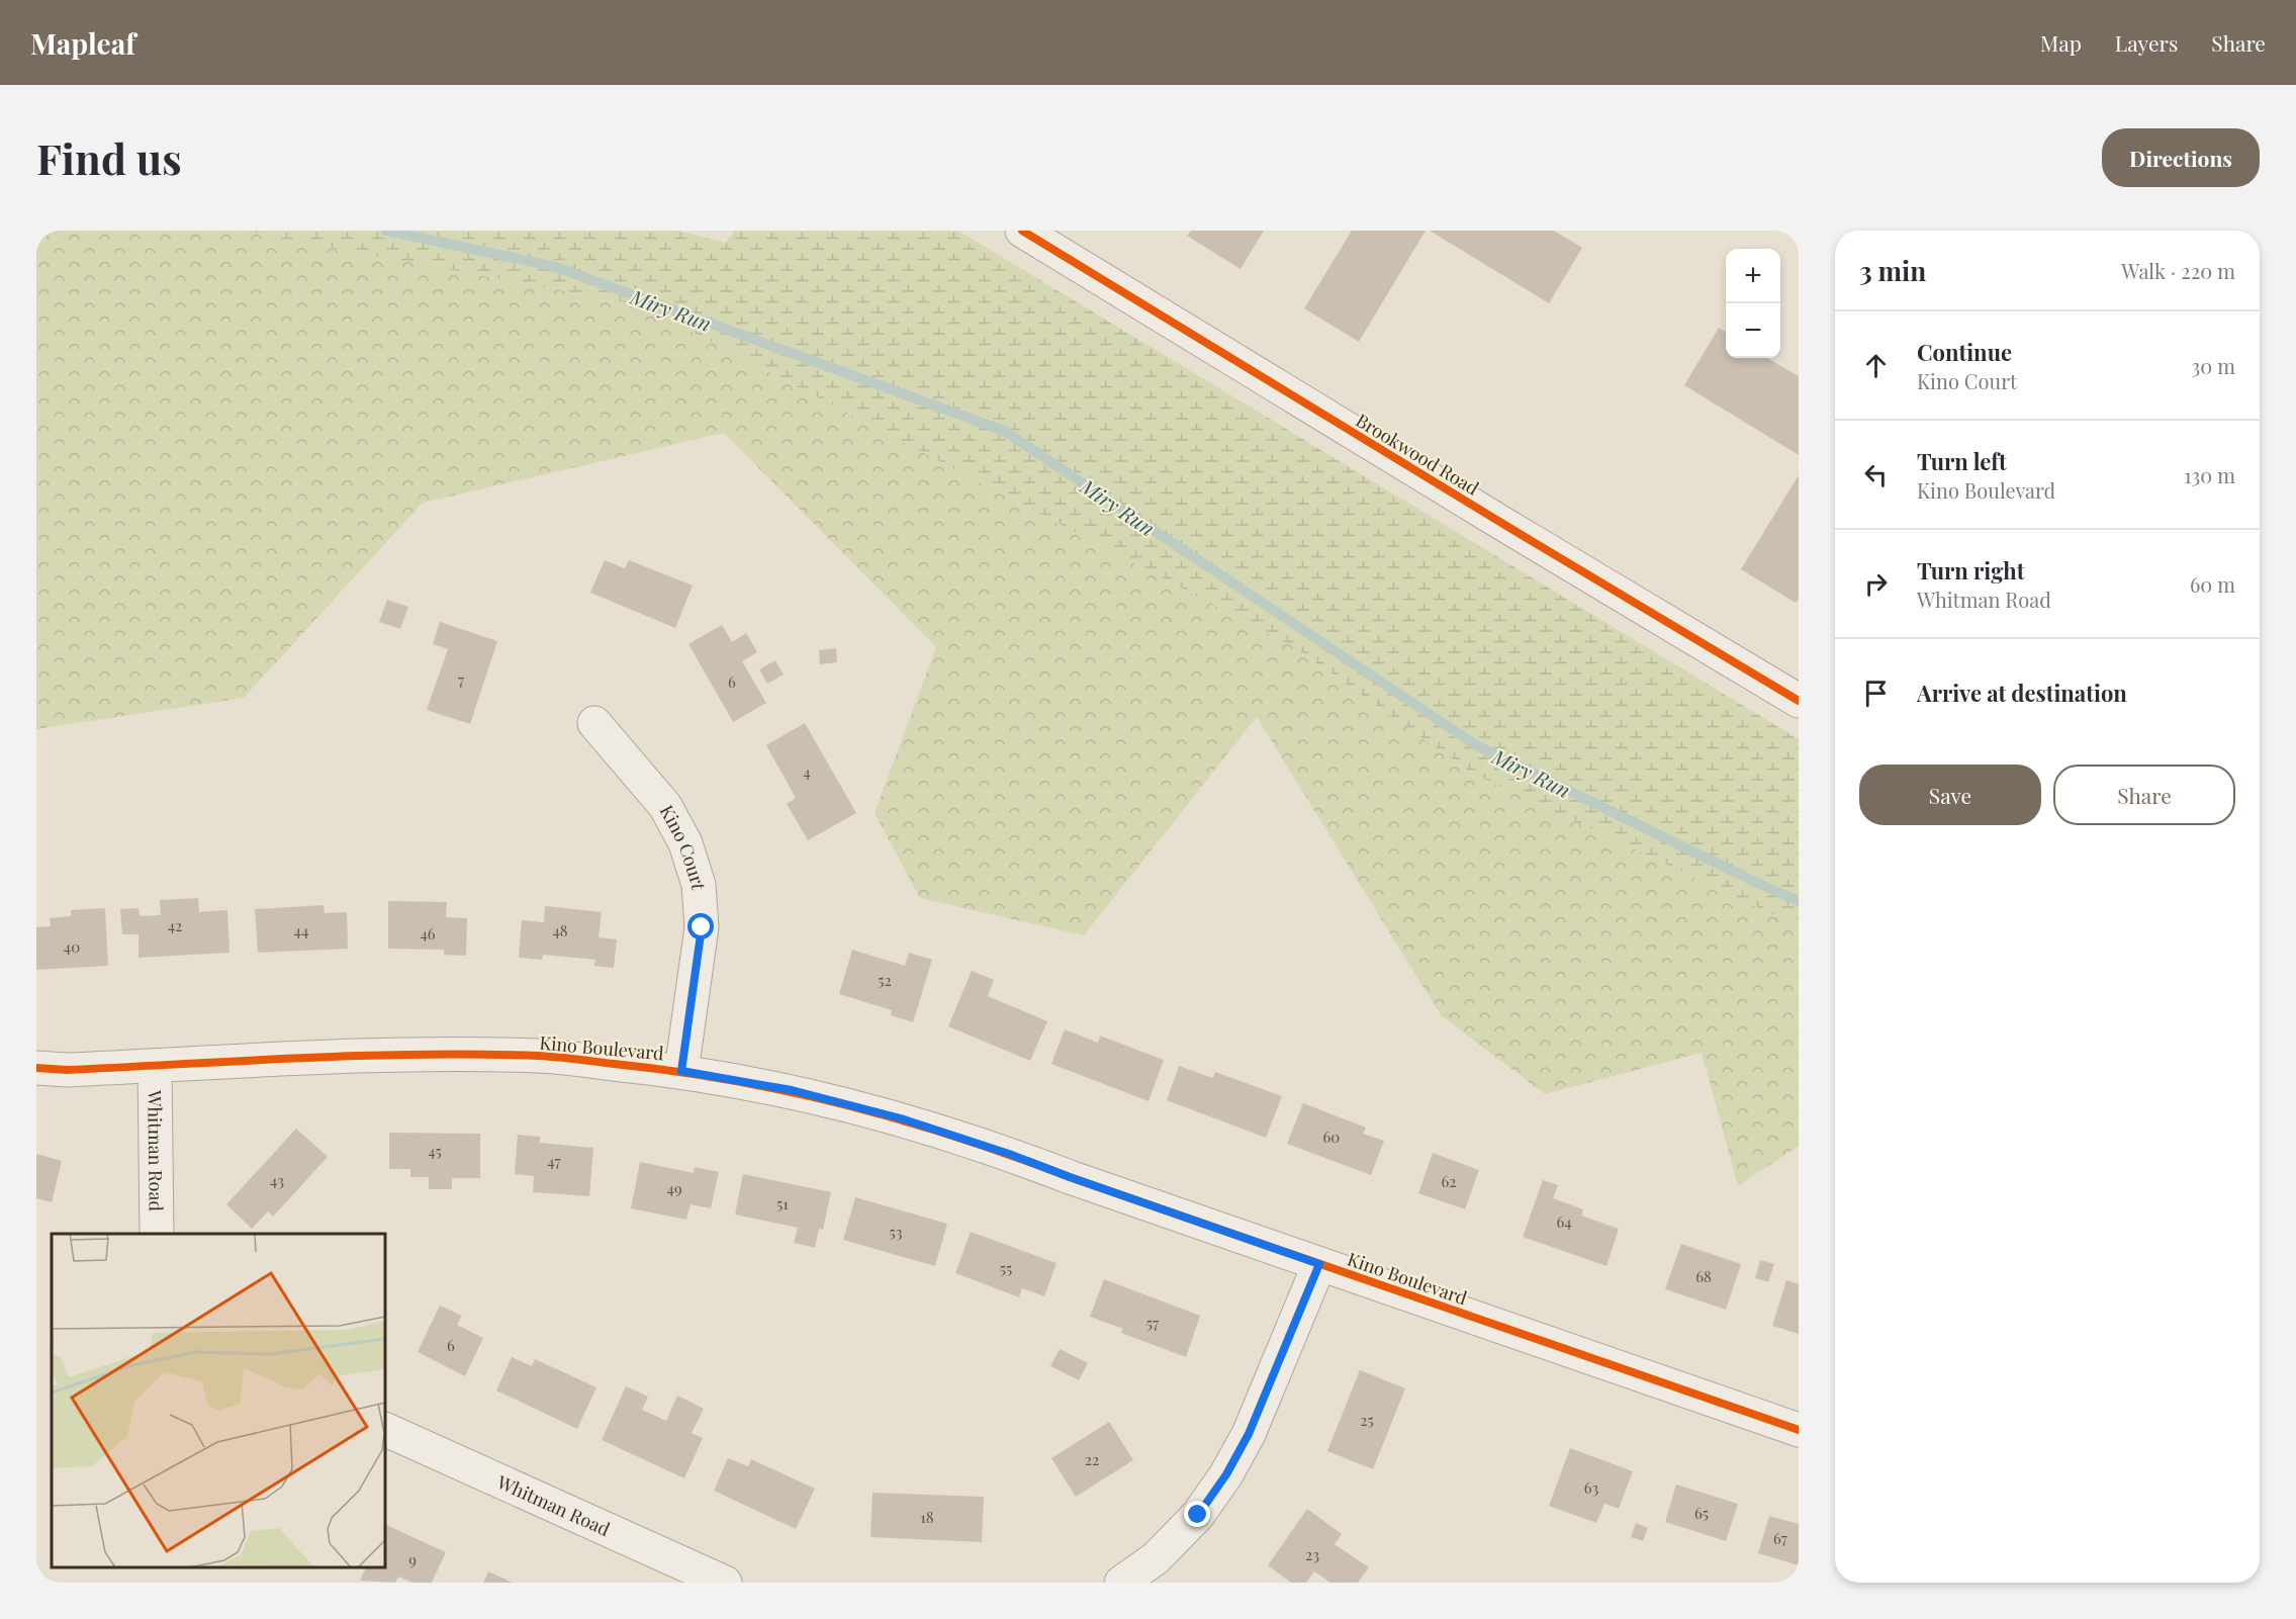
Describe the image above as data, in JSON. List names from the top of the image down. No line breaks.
{"streets":{"street":["Brookwood Road","Kino Court","Kino Boulevard","Whitman Road"]},"crossings":[["Kino Court","Kino Boulevard"],["Kino Boulevard","Whitman Road"]],"water":["Miry Run"],"house_numbers":["7","6","4","42","44","48","46","40","52","60","45","47","43","62","49","51","64","53","55","68","57","6","25","22","63","65","18","67","23","9"],"page":{"header":"Mapleaf","nav":["Map","Layers","Share"],"buttons":["Directions",["Save","Share"]],"title":"Find us","heading":["3 min","Walk · 220 m"],"map_buttons":["+","−"],"list":[["Continue","Kino Court","30 m"],["Turn left","Kino Boulevard","130 m"],["Turn right","Whitman Road","60 m"],"Arrive at destination"]}}
